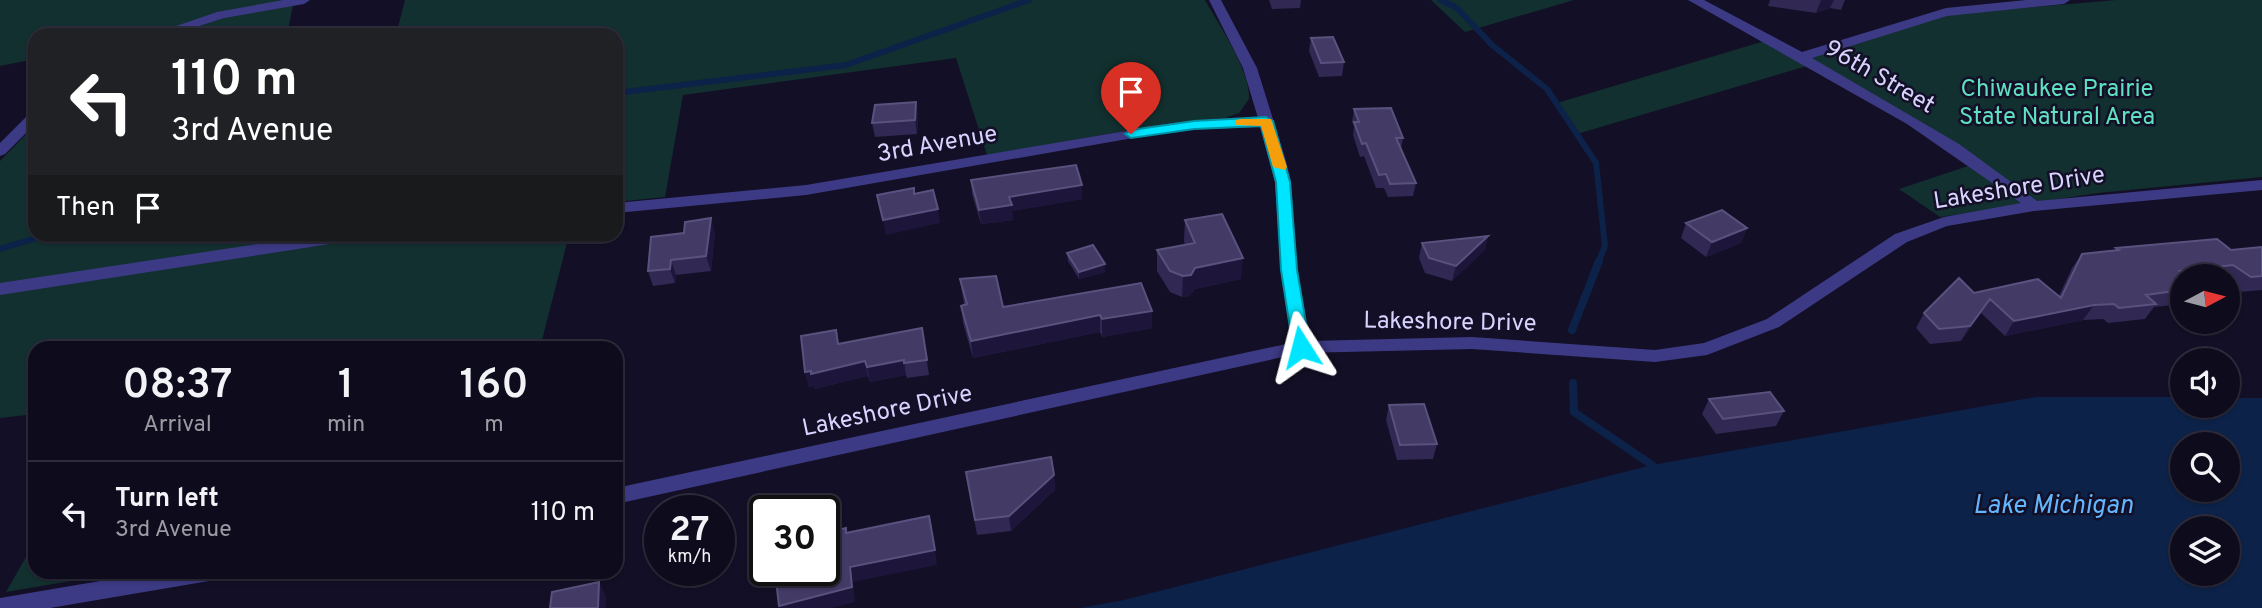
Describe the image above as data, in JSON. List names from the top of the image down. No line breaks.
{"streets":{"street":["96th Street","3rd Avenue","Lakeshore Drive"]},"crossings":[["96th Street","Lakeshore Drive"]],"water":["Lake Michigan"],"parks":["Chiwaukee Prairie State Natural Area"],"north":"right","page":{"turn":["110 m","3rd Avenue"],"then":"Then","eta":["08:37","Arrival","1","min","160","m"],"list":[{"name":"Turn left","note":"3rd Avenue","value":"110 m"}],"speed":"27 km/h","limit":"30"}}
